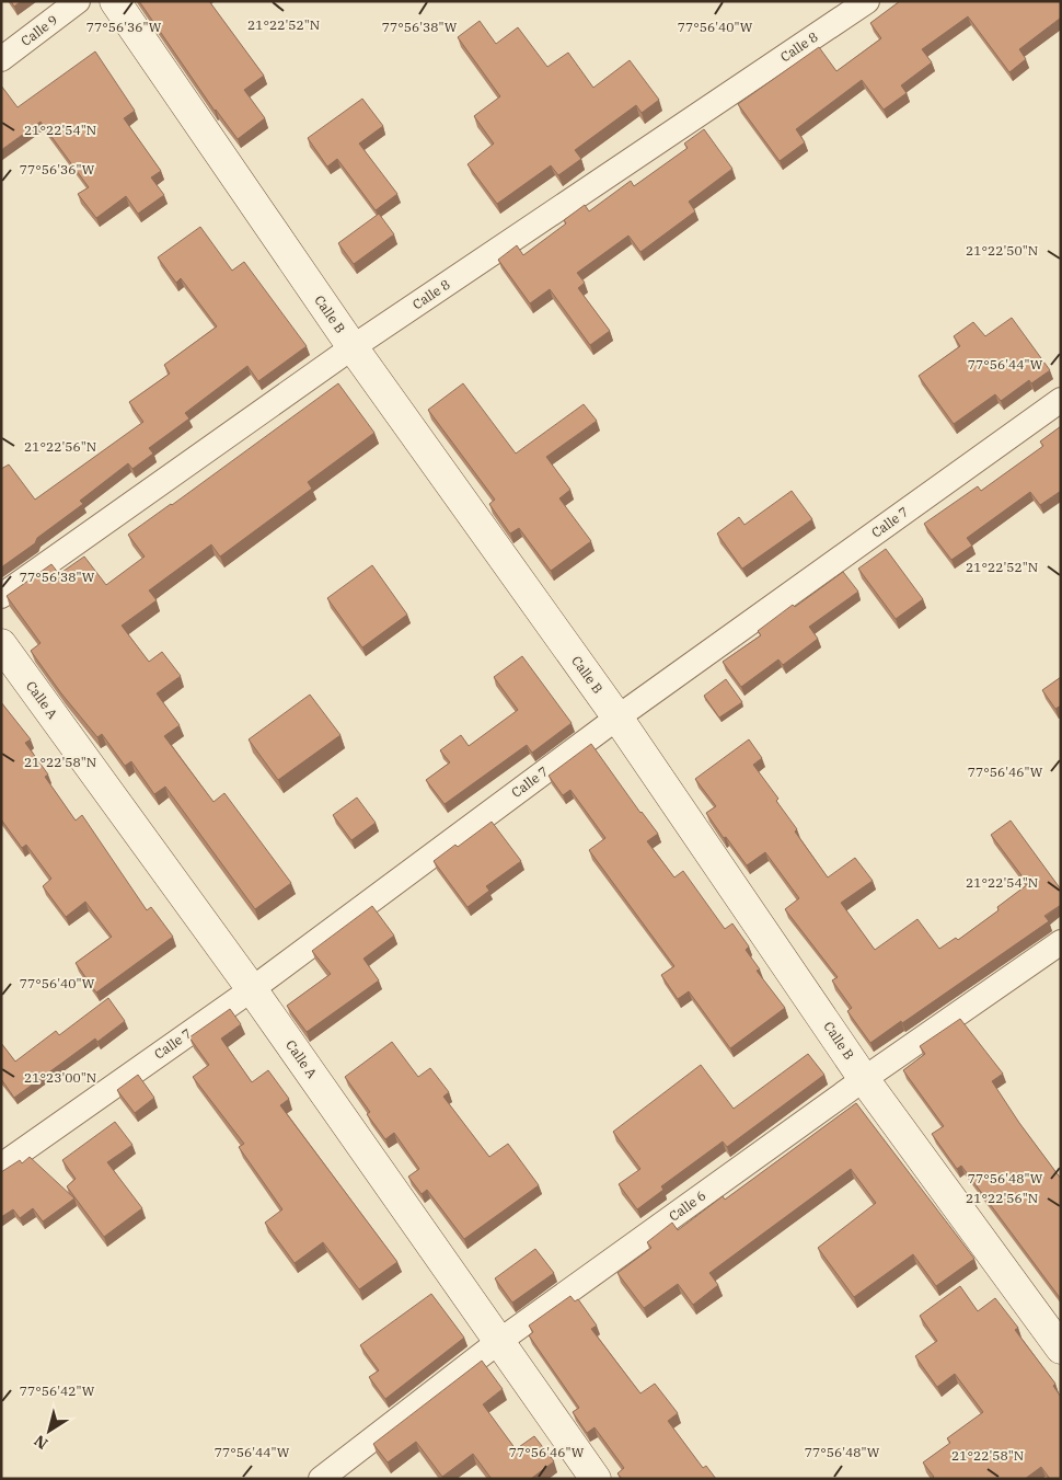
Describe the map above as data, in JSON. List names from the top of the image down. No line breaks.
{"streets":{"street":["Calle 9","Calle 8","Calle B","Calle 7","Calle A","Calle 6"]},"crossings":[["Calle 8","Calle B"],["Calle B","Calle 7"],["Calle B","Calle 6"],["Calle 7","Calle A"],["Calle A","Calle 6"]],"north":"bottom left","coordinates":["21°22'52\"N","77°56'36\"W","77°56'38\"W","77°56'40\"W","21°22'54\"N","21°22'50\"N","77°56'44\"W","21°22'56\"N","21°22'58\"N","77°56'46\"W","21°23'00\"N","77°56'48\"W","77°56'42\"W"]}
